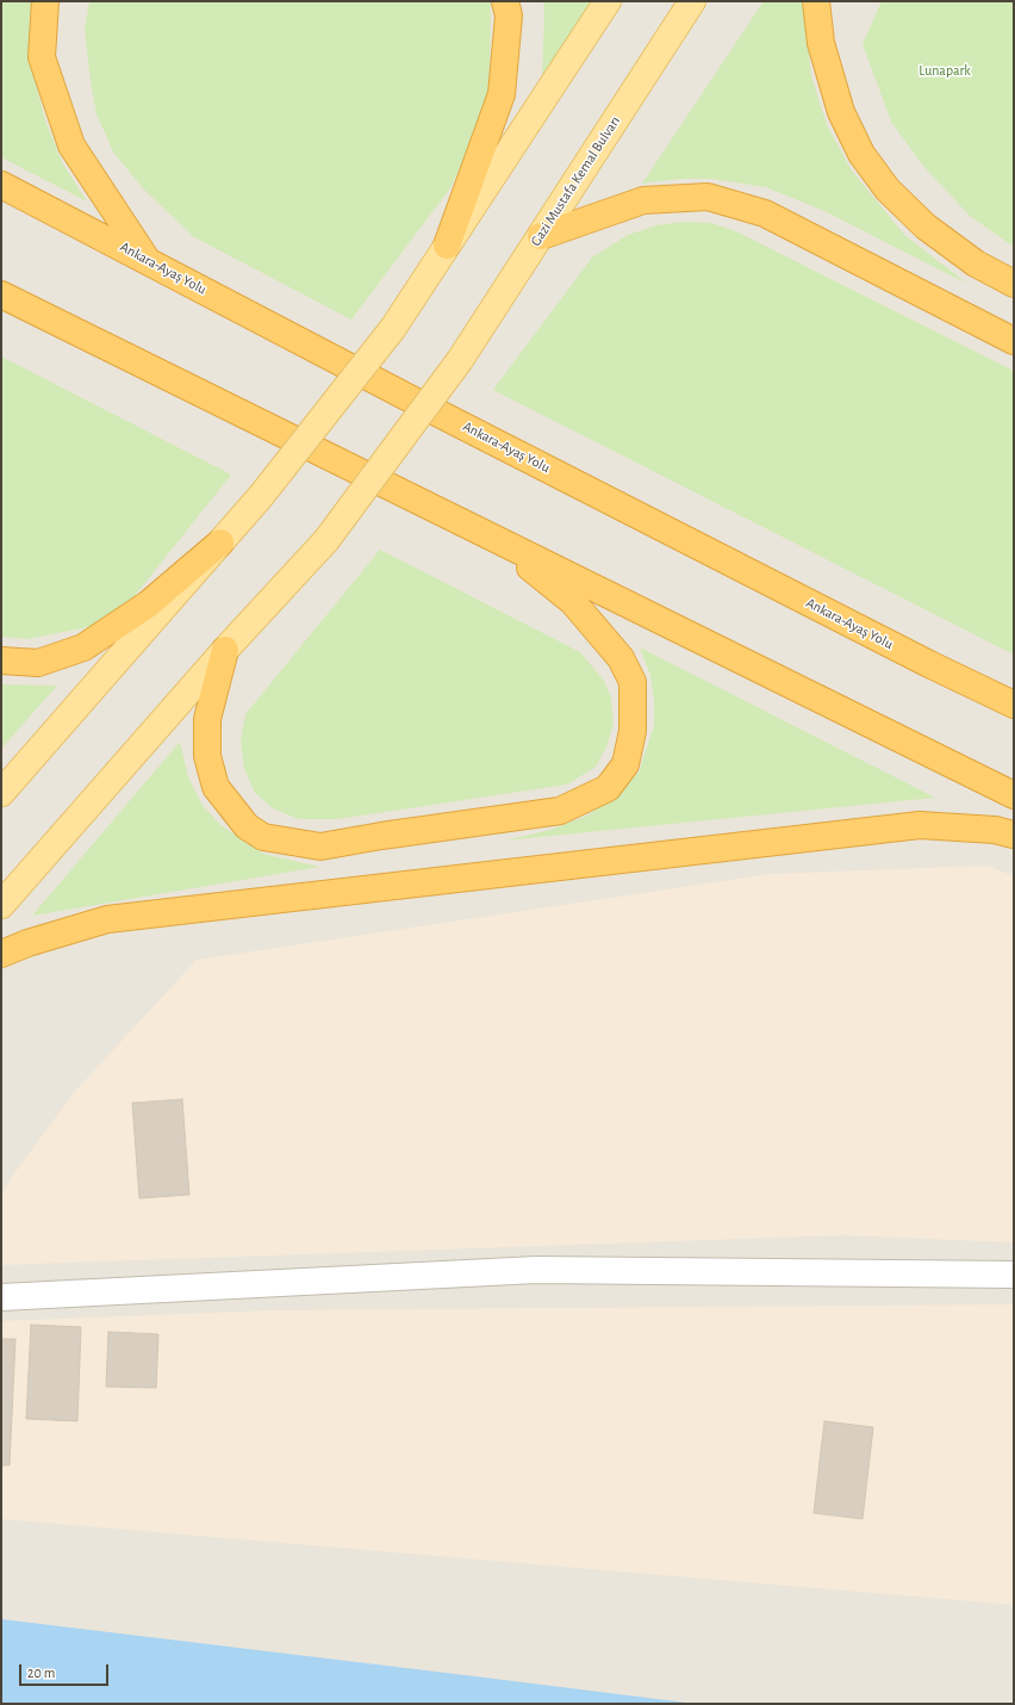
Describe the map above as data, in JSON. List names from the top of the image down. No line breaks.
{"streets":{"highway":["Ankara-Ayaş Yolu"],"main road":["Gazi Mustafa Kemal Bulvarı"]},"parks":["Lunapark"],"scale_bar":"20 m"}
